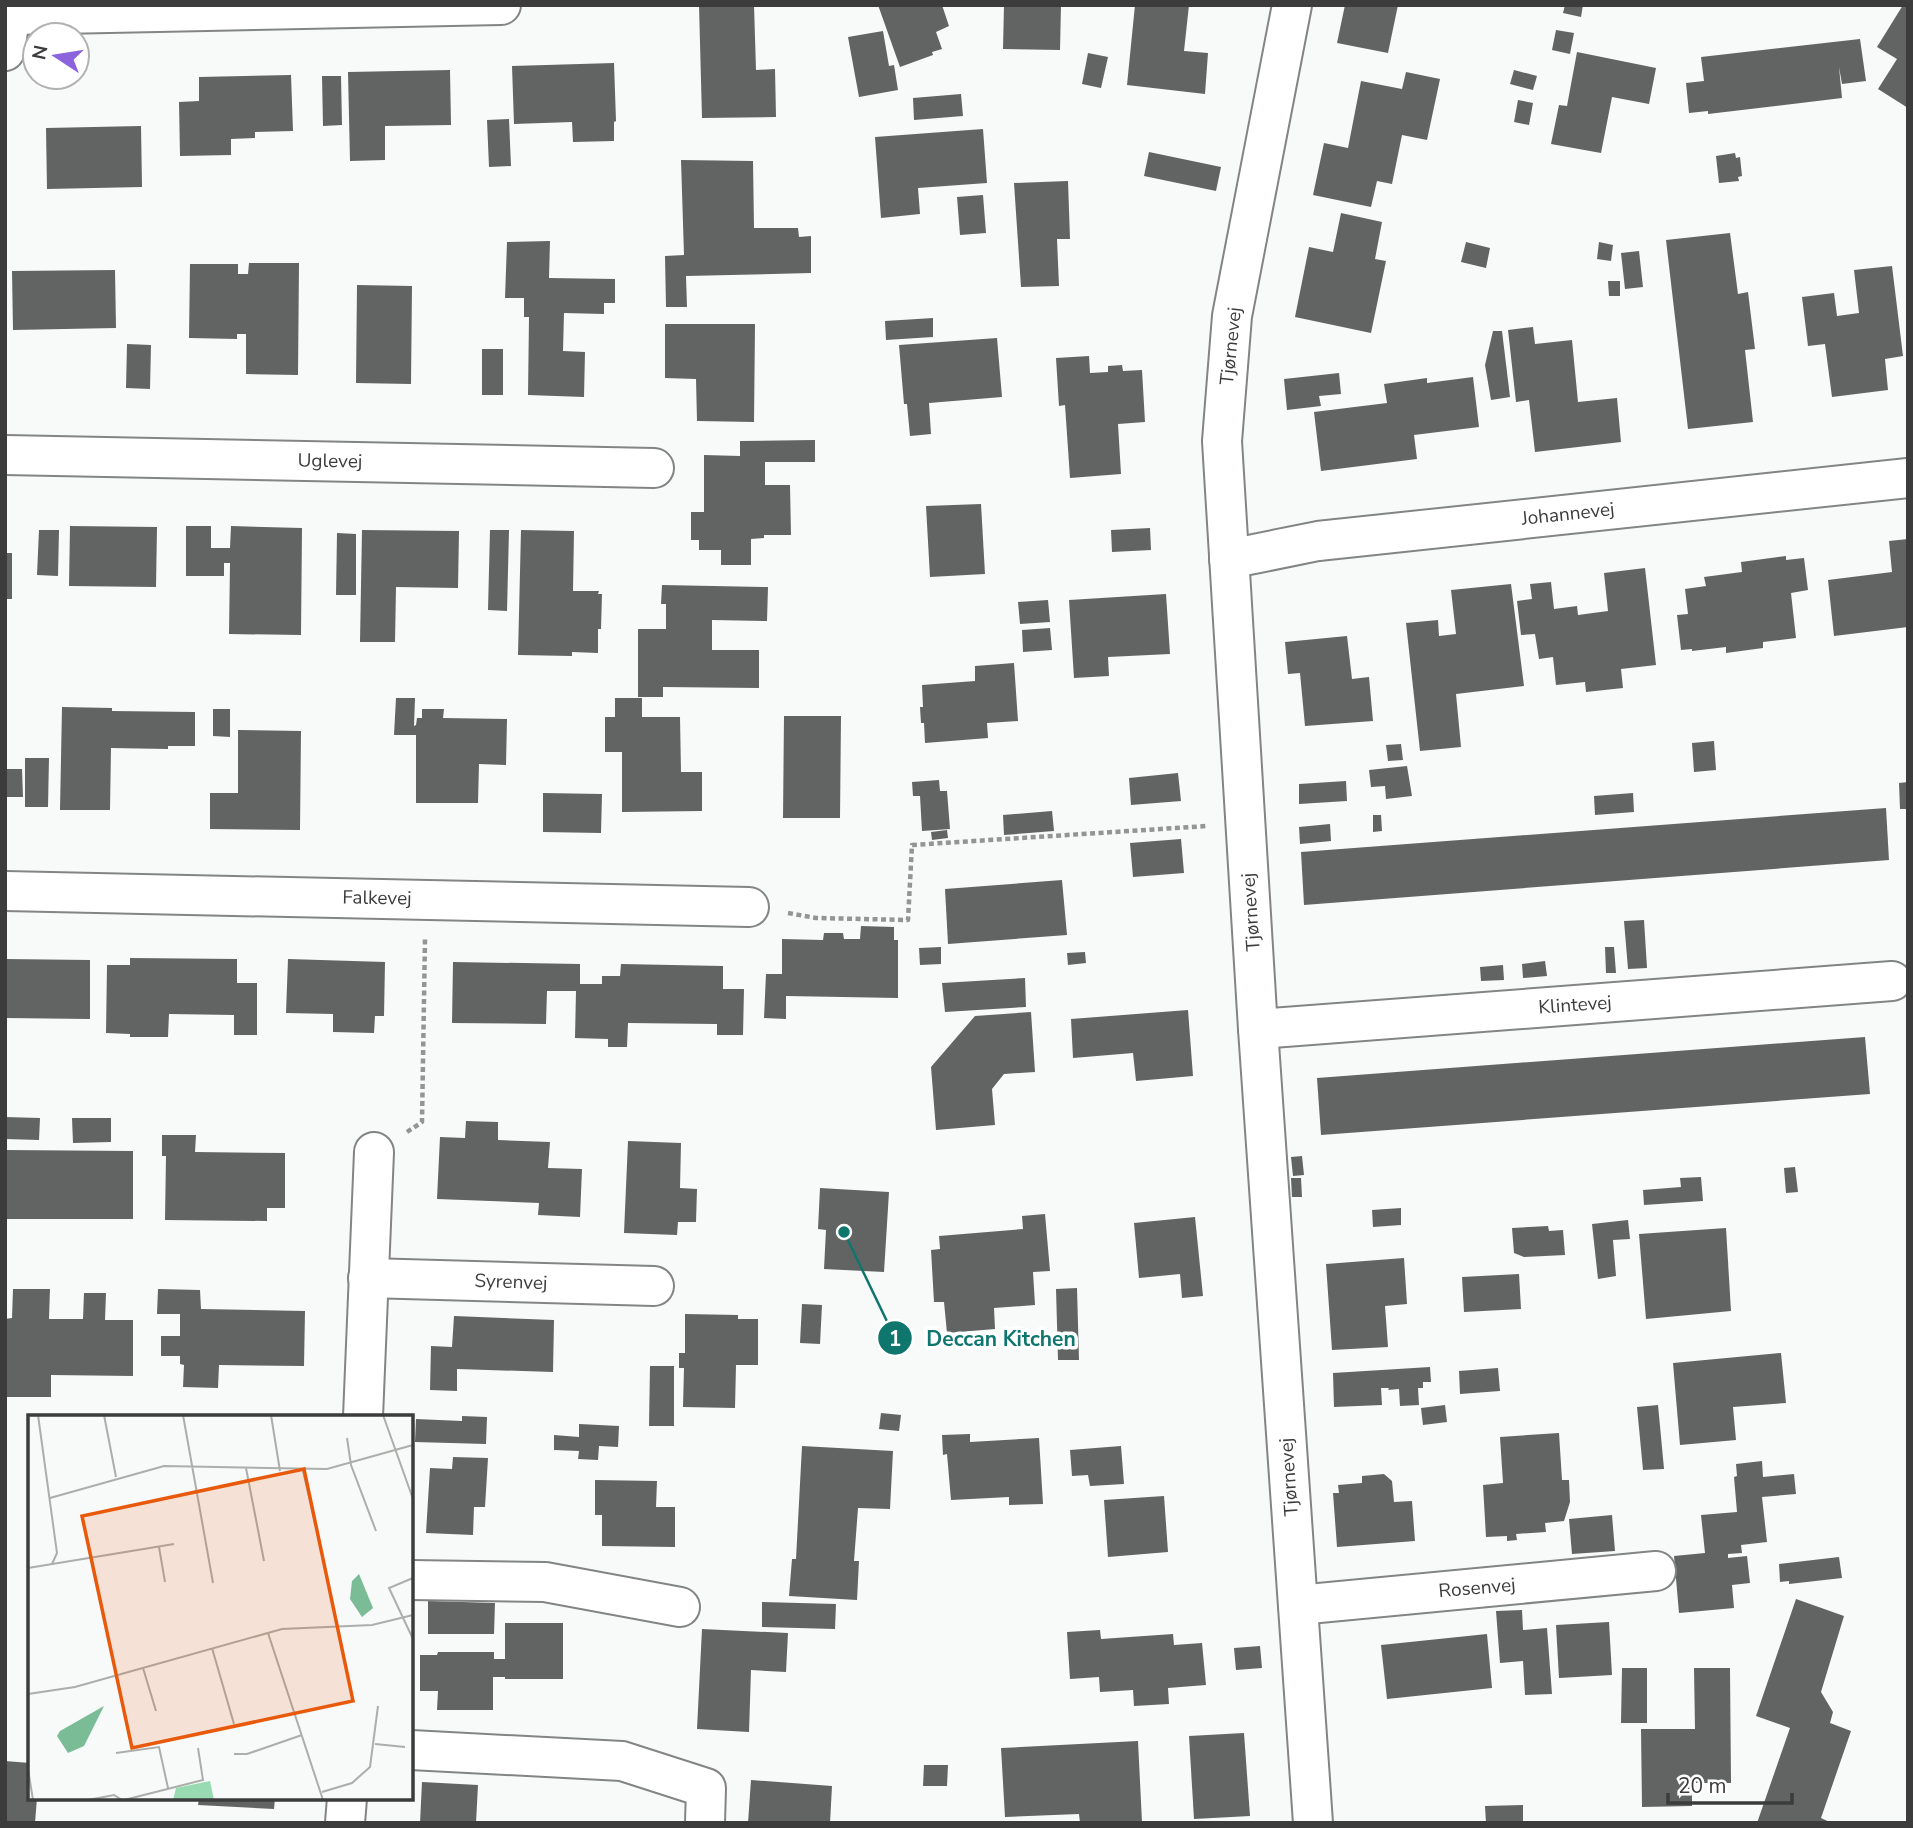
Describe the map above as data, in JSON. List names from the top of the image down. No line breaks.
{"streets":{"street":["Tjørnevej","Uglevej","Johannevej","Falkevej","Klintevej","Syrenvej","Rosenvej"]},"crossings":[["Tjørnevej","Johannevej"],["Tjørnevej","Klintevej"],["Tjørnevej","Rosenvej"]],"places":["Deccan Kitchen"],"scale_bar":"20 m","north":"left"}
